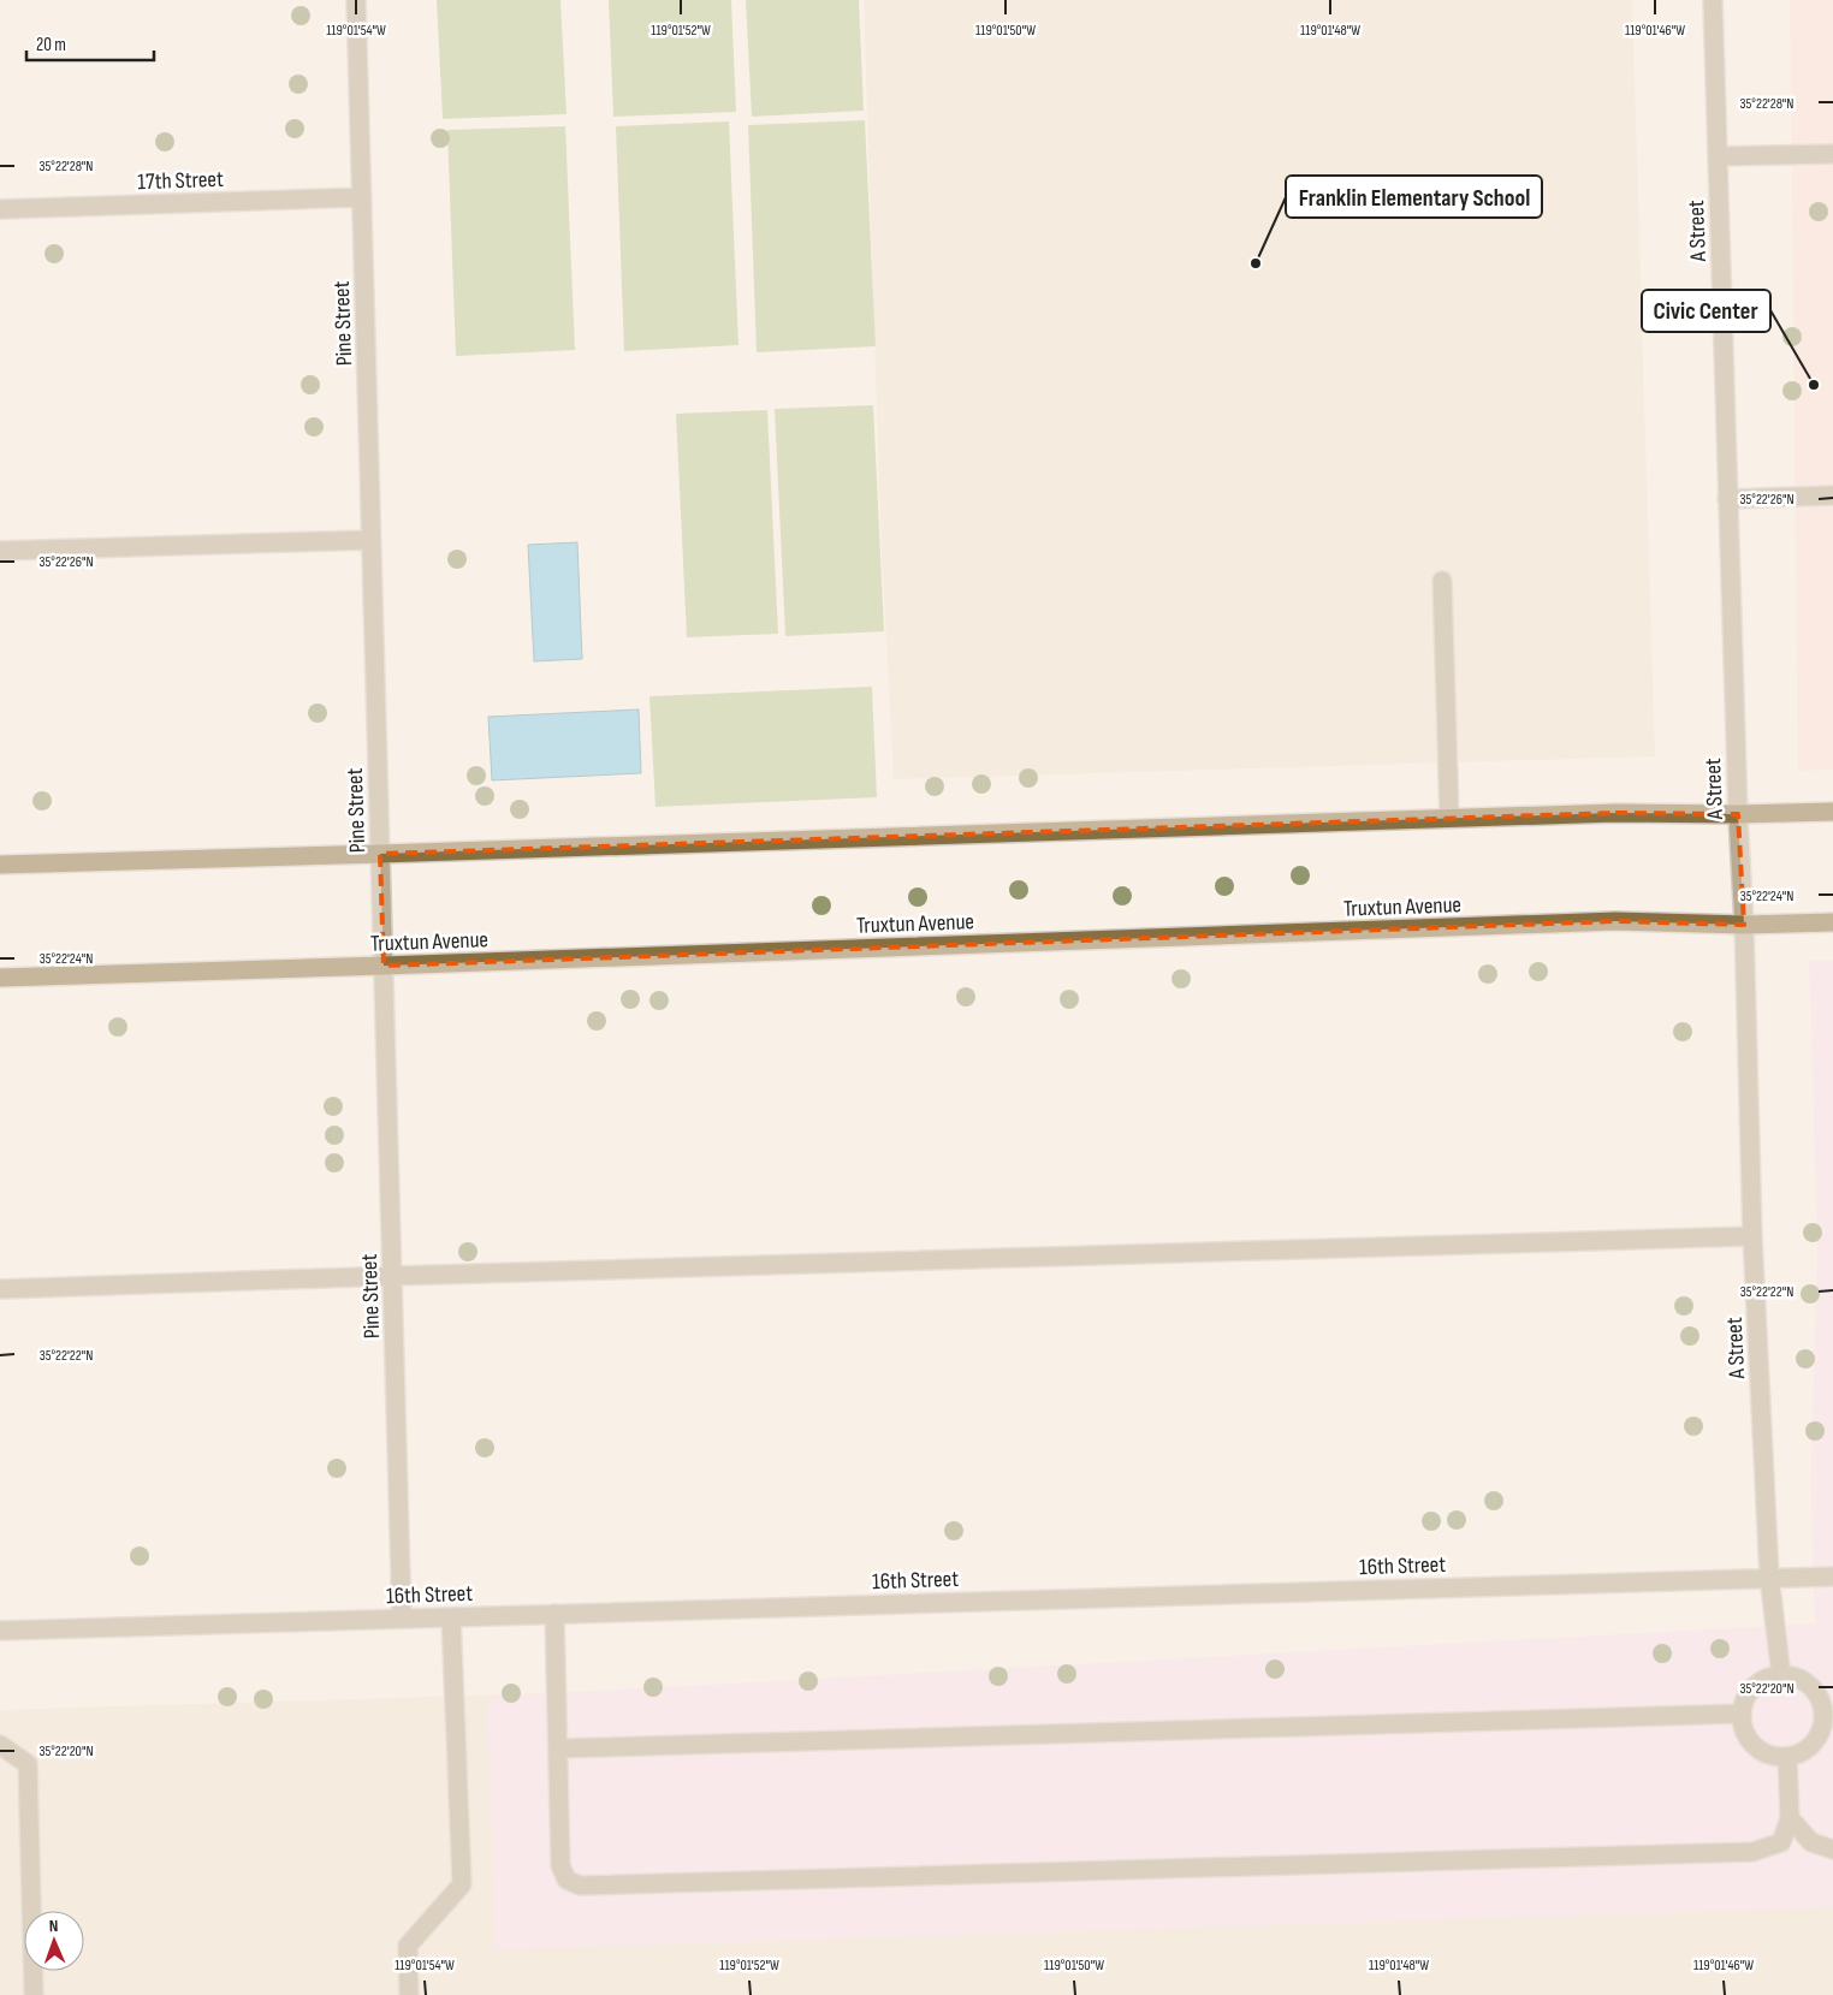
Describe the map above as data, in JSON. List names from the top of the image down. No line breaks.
{"streets":{"main road":["Truxtun Avenue"],"street":["17th Street","A Street","Pine Street","16th Street"]},"crossings":[["17th Street","Pine Street"],["A Street","Truxtun Avenue"],["A Street","16th Street"],["Pine Street","Truxtun Avenue"],["Pine Street","16th Street"]],"places":["Franklin Elementary School","Civic Center"],"scale_bar":"20 m","north":"top","coordinates":["119°01'54\"W","119°01'52\"W","119°01'50\"W","119°01'48\"W","119°01'46\"W","35°22'28\"N","35°22'26\"N","35°22'24\"N","35°22'22\"N","35°22'20\"N"]}
